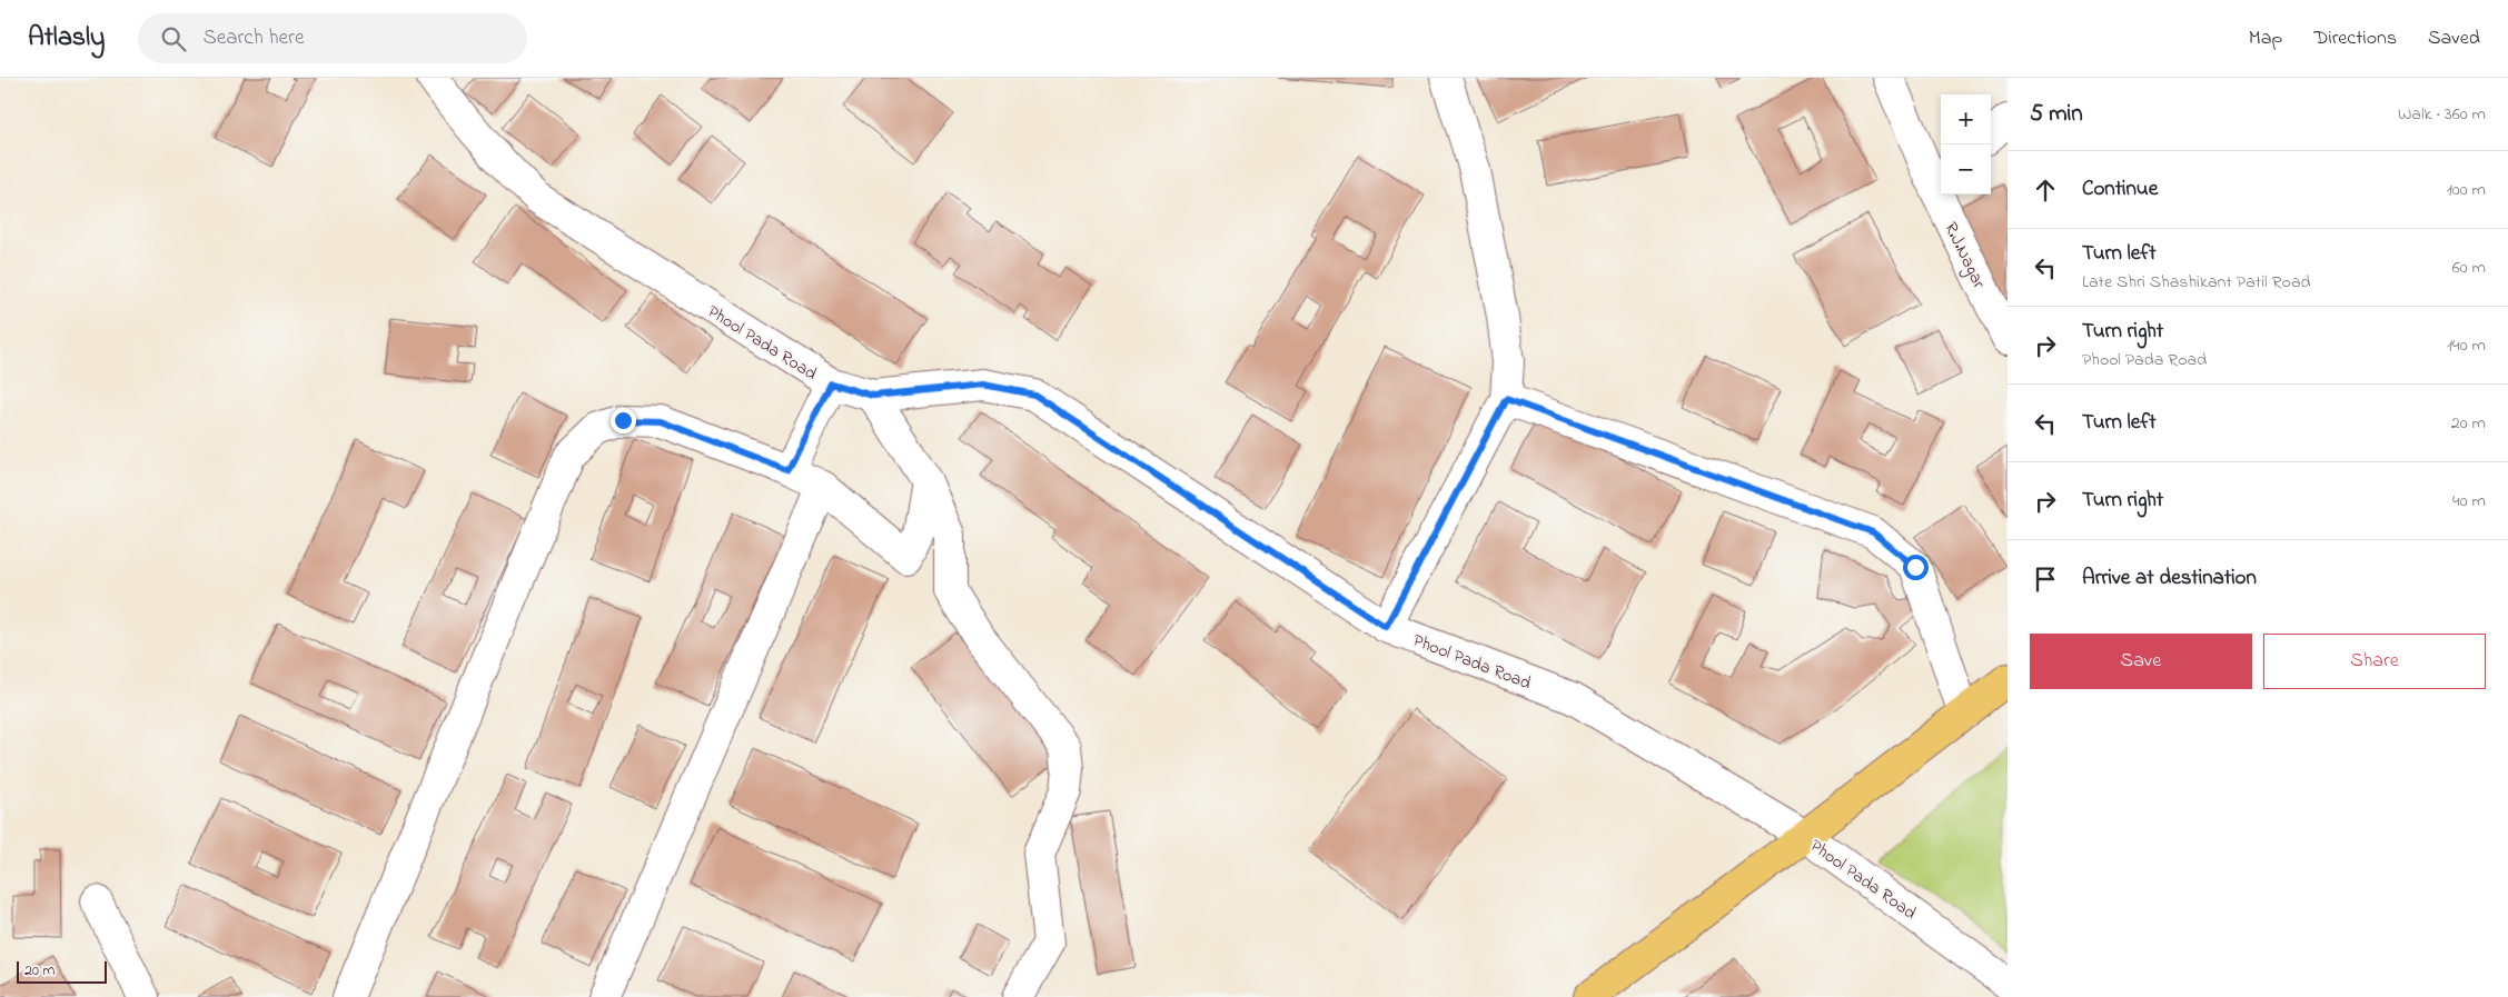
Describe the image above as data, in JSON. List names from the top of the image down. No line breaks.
{"streets":{"street":["R.J.Nagar","Phool Pada Road"]},"scale_bar":"20 m","page":{"header":"Atlasly","search":"Search here","nav":["Map","Directions","Saved"],"heading":["5 min","Walk · 360 m"],"map_buttons":["+","−"],"list":[["Continue","100 m"],["Turn left","Late Shri Shashikant Patil Road","60 m"],["Turn right","Phool Pada Road","140 m"],["Turn left","20 m"],["Turn right","40 m"],"Arrive at destination"],"buttons":["Save","Share"],"scale":"20 m"}}
